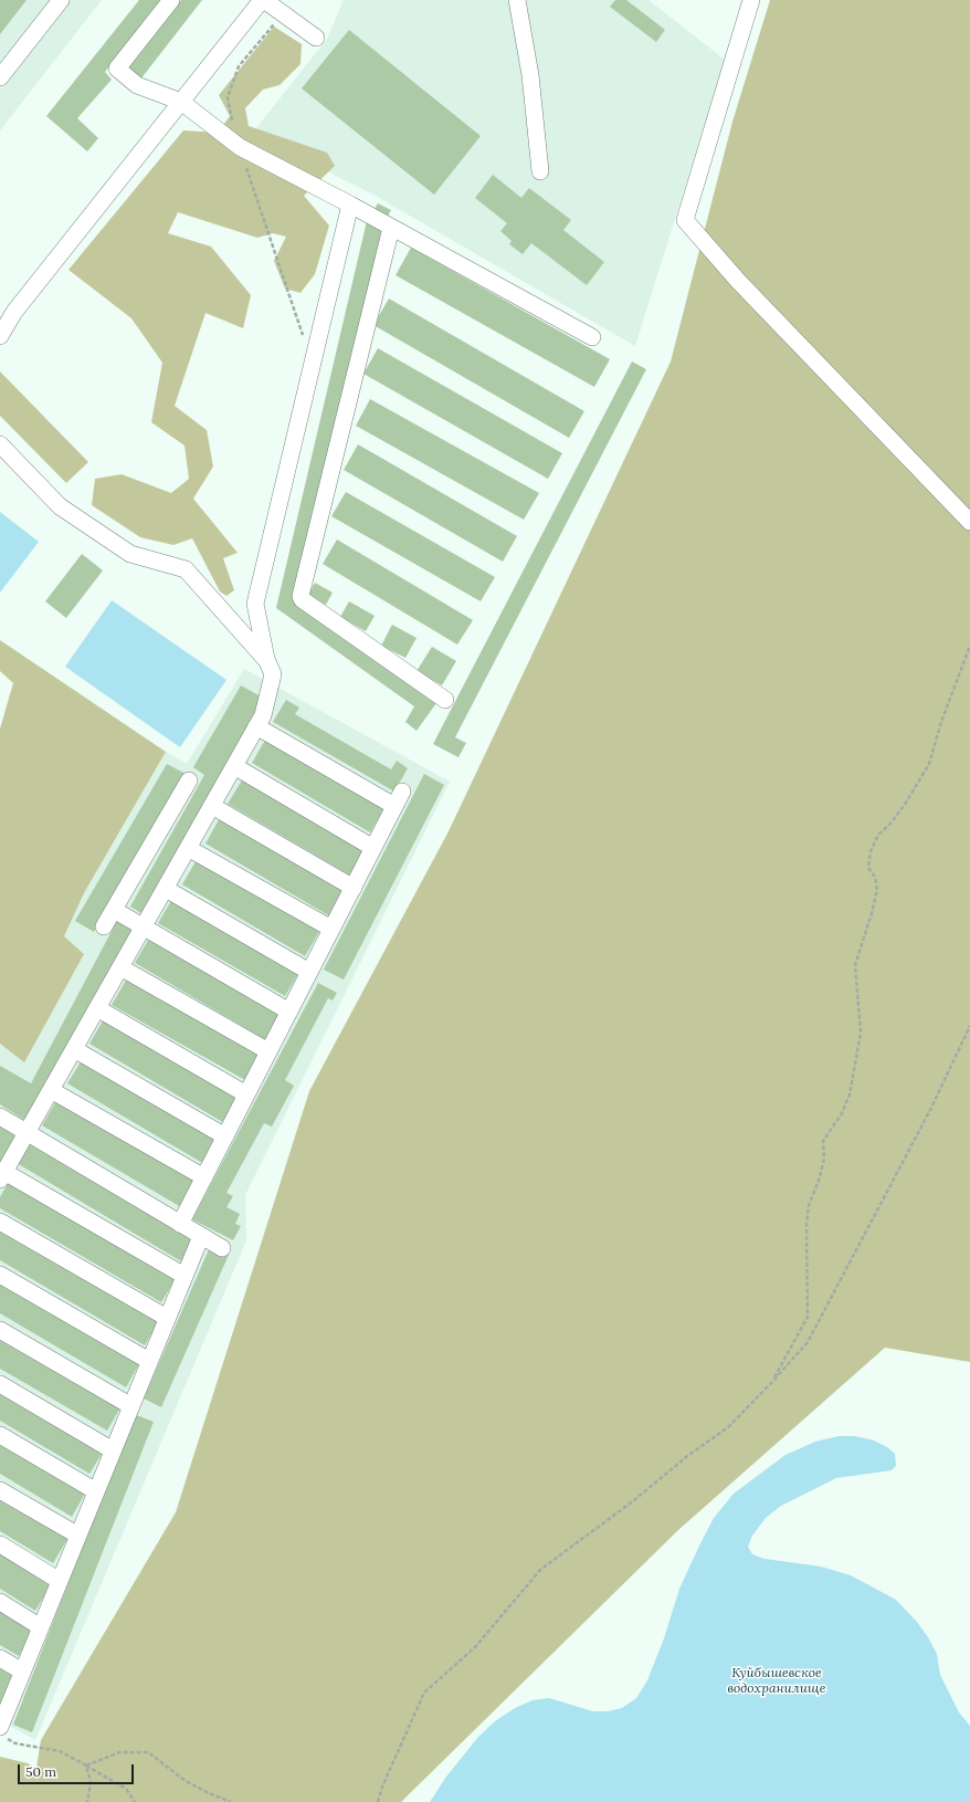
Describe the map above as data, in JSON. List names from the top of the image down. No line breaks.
{"water":["Куйбышевское водохранилище"],"scale_bar":"50 m"}
